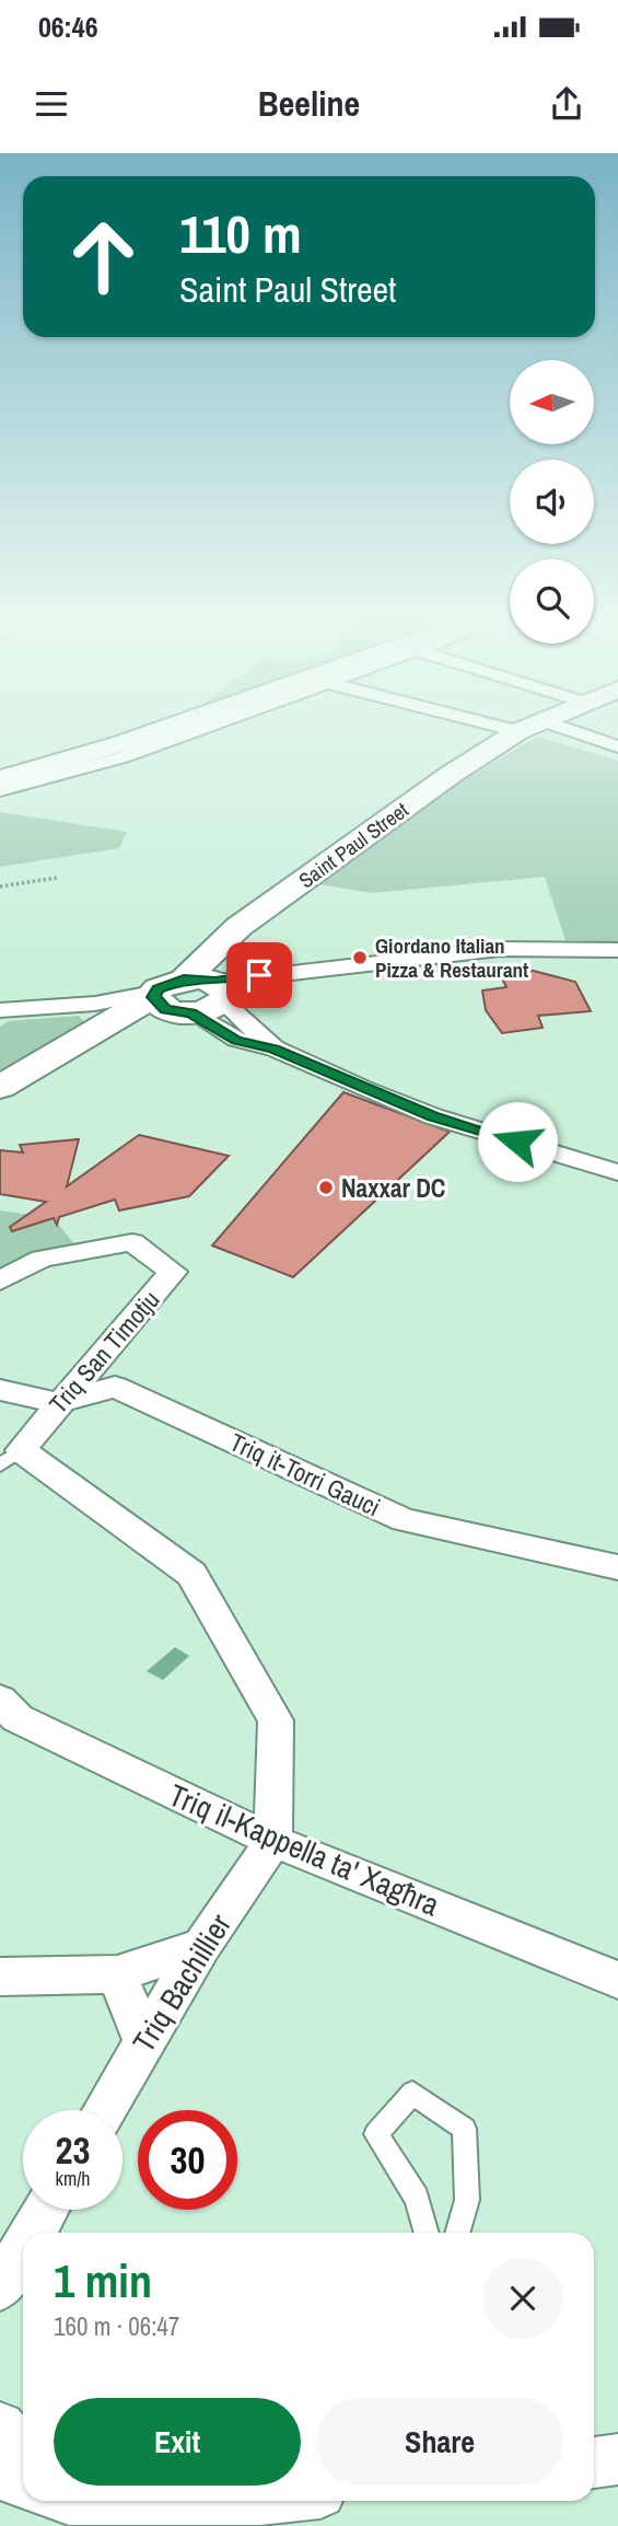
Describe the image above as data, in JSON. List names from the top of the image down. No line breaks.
{"streets":{"main road":["Saint Paul Street"],"street":["Triq San Timotju","Triq it-Torri Gauci","Triq il-Kappella ta' Xagħra","Triq Bachillier"]},"crossings":[["Triq San Timotju","Triq it-Torri Gauci"],["Triq il-Kappella ta' Xagħra","Triq Bachillier"]],"places":["Giordano Italian Pizza & Restaurant","Naxxar DC"],"north":"left","page":{"status":"06:46","header":"Beeline","turn":["110 m","Saint Paul Street"],"speed":"23 km/h","limit":"30","heading":["1 min","160 m · 06:47"],"buttons":["Exit","Share"]}}
